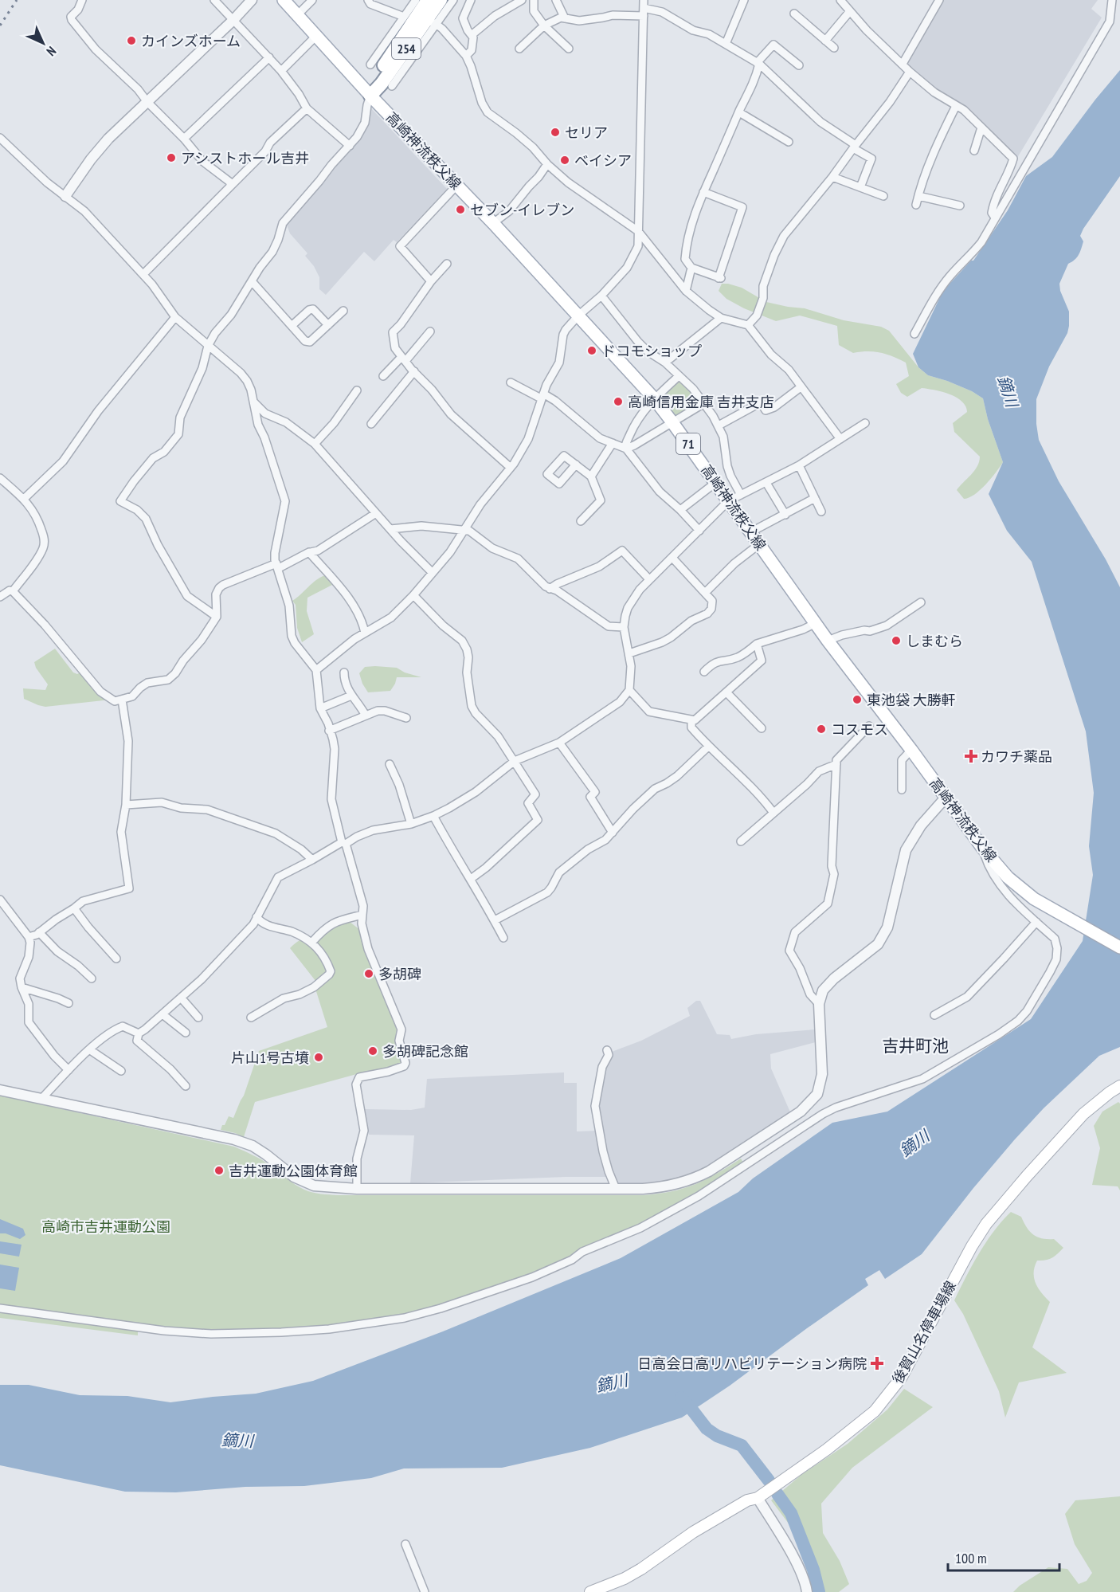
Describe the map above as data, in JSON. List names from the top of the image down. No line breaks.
{"streets":{"highway":["254"],"main road":["高崎神流秩父線","71","後賀山名停車場線"]},"crossings":[["254","高崎神流秩父線"]],"districts":["吉井町池"],"water":["鏑川"],"parks":["高崎市吉井運動公園"],"places":{"other":["カインズホーム","セリア","アシストホール吉井","ベイシア","セブン-イレブン","ドコモショップ","高崎信用金庫 吉井支店","しまむら","東池袋 大勝軒","コスモス","多胡碑","多胡碑記念館","片山1号古墳","吉井運動公園体育館"],"health":["カワチ薬品","日高会日高リハビリテーション病院"]},"scale_bar":"100 m","north":"bottom right"}
